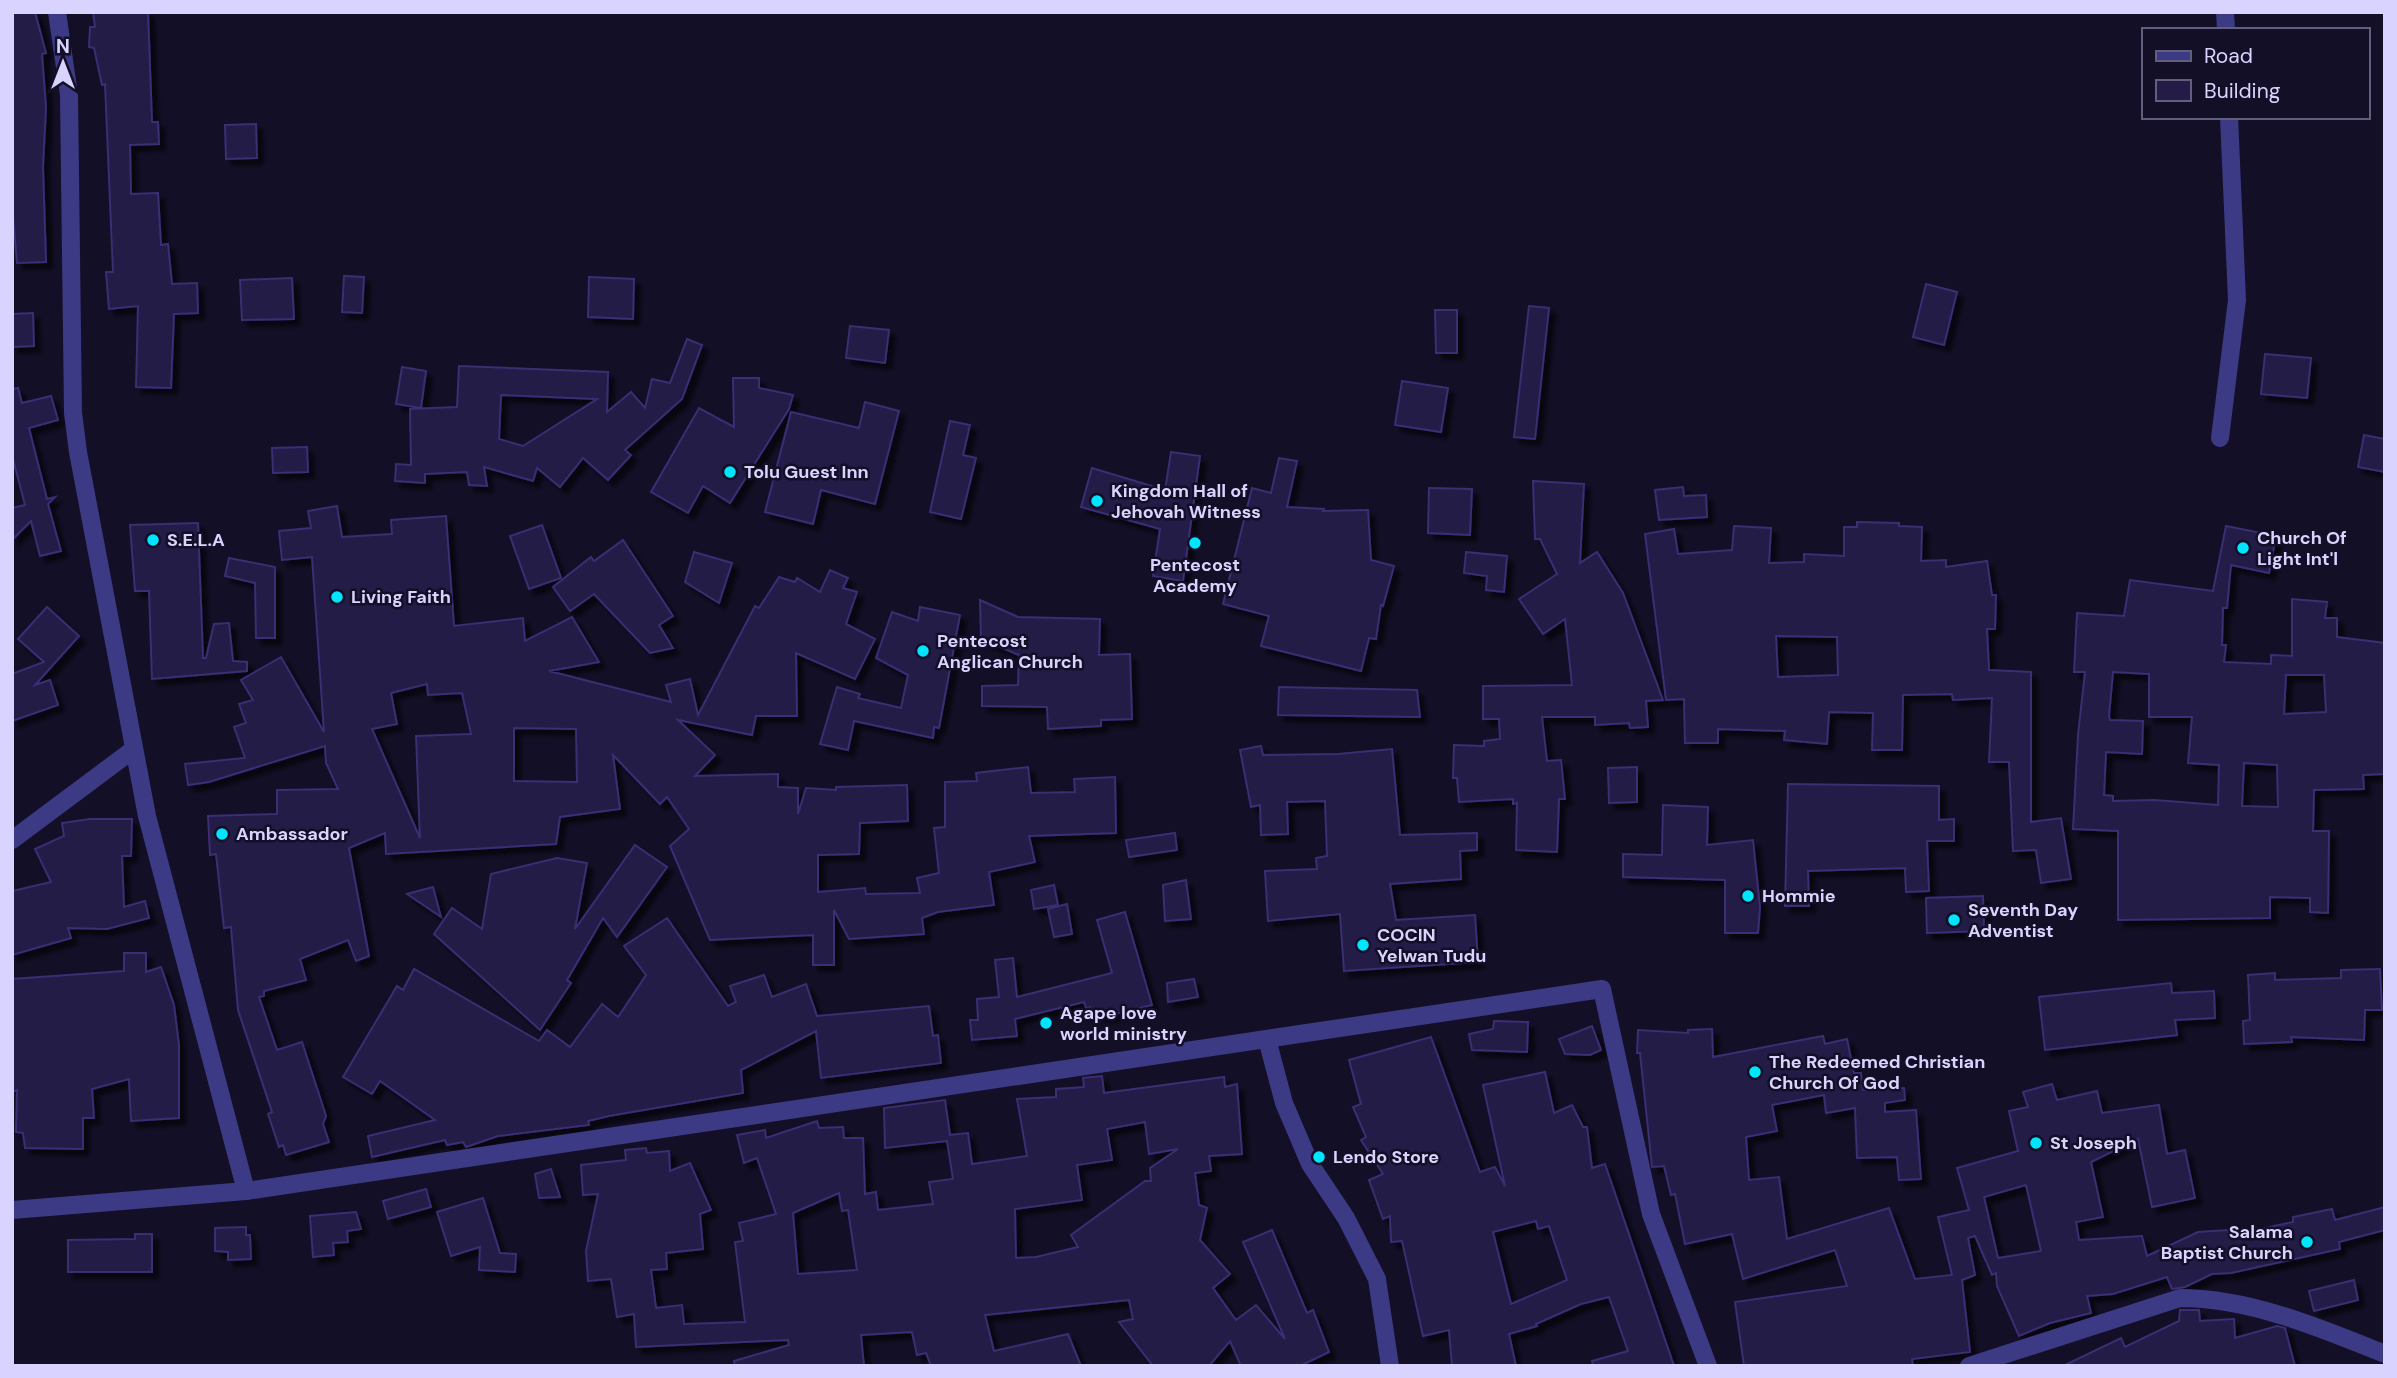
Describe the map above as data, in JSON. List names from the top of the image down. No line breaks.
{"places":["Tolu Guest Inn","Kingdom Hall of Jehovah Witness","S.E.L.A","Pentecost Academy","Church Of Light Int'l","Living Faith","Pentecost Anglican Church","Ambassador","Hommie","Seventh Day Adventist","COCIN Yelwan Tudu","Agape love world ministry","The Redeemed Christian Church Of God","St Joseph","Lendo Store","Salama Baptist Church"],"legend":["Road","Building"],"north":"top"}
